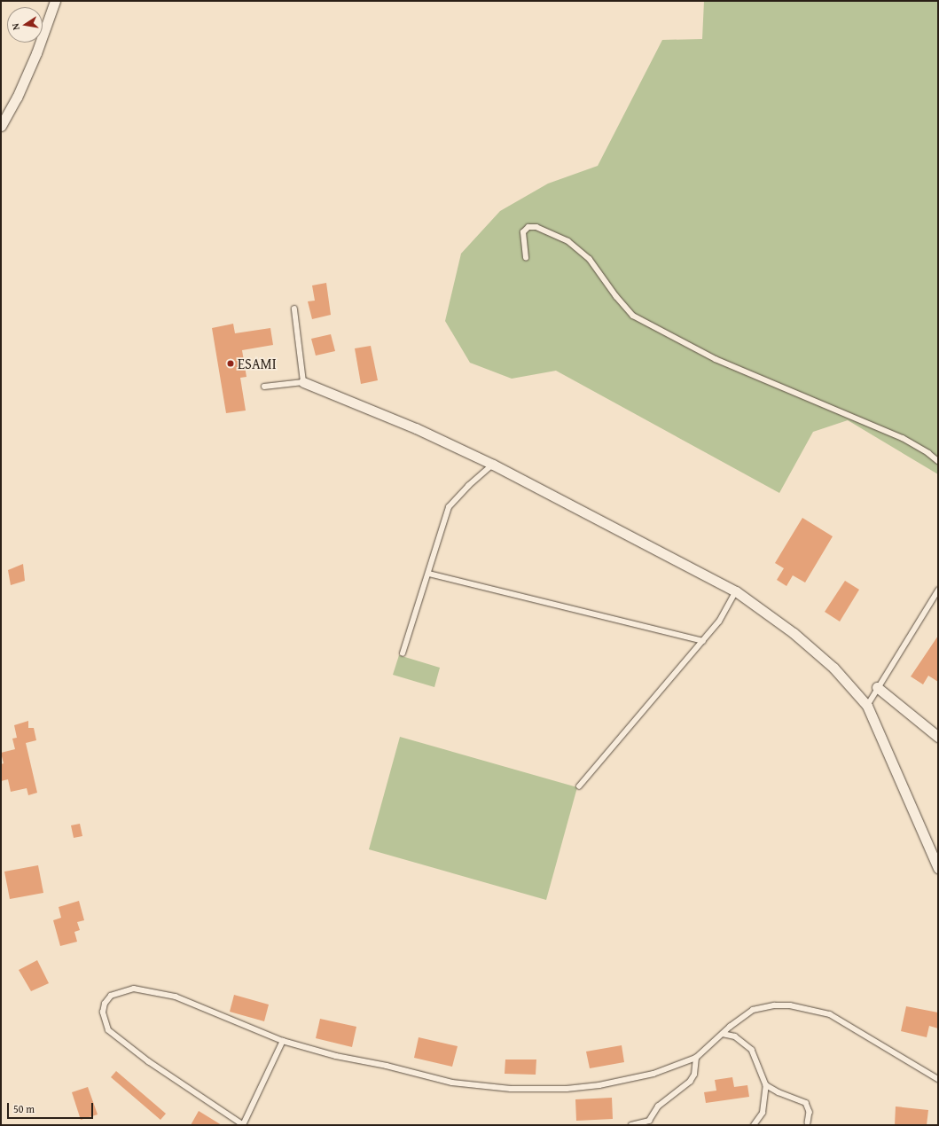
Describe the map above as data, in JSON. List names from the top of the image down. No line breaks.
{"places":["ESAMI"],"scale_bar":"50 m","north":"left"}
